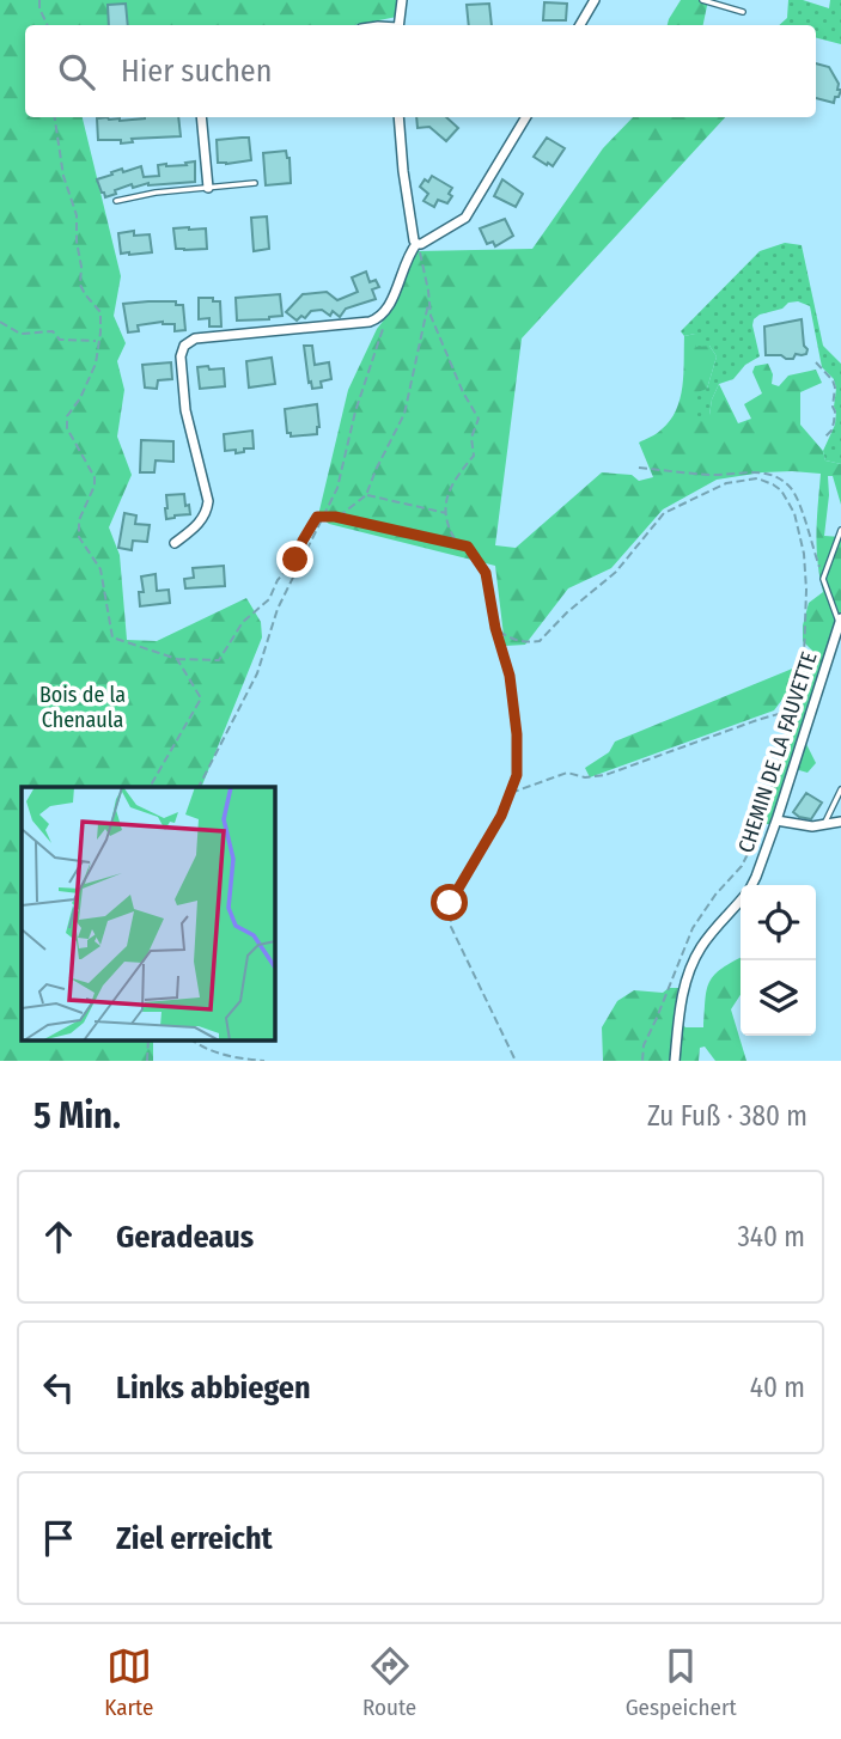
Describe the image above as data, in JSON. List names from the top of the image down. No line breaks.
{"streets":{"street":["CHEMIN DE LA FAUVETTE"]},"parks":["Bois de la Chenaula"],"page":{"search":"Hier suchen","heading":["5 Min.","Zu Fuß · 380 m"],"list":[["Geradeaus","340 m"],["Links abbiegen","40 m"],"Ziel erreicht"],"nav":["Karte","Route","Gespeichert"]}}
